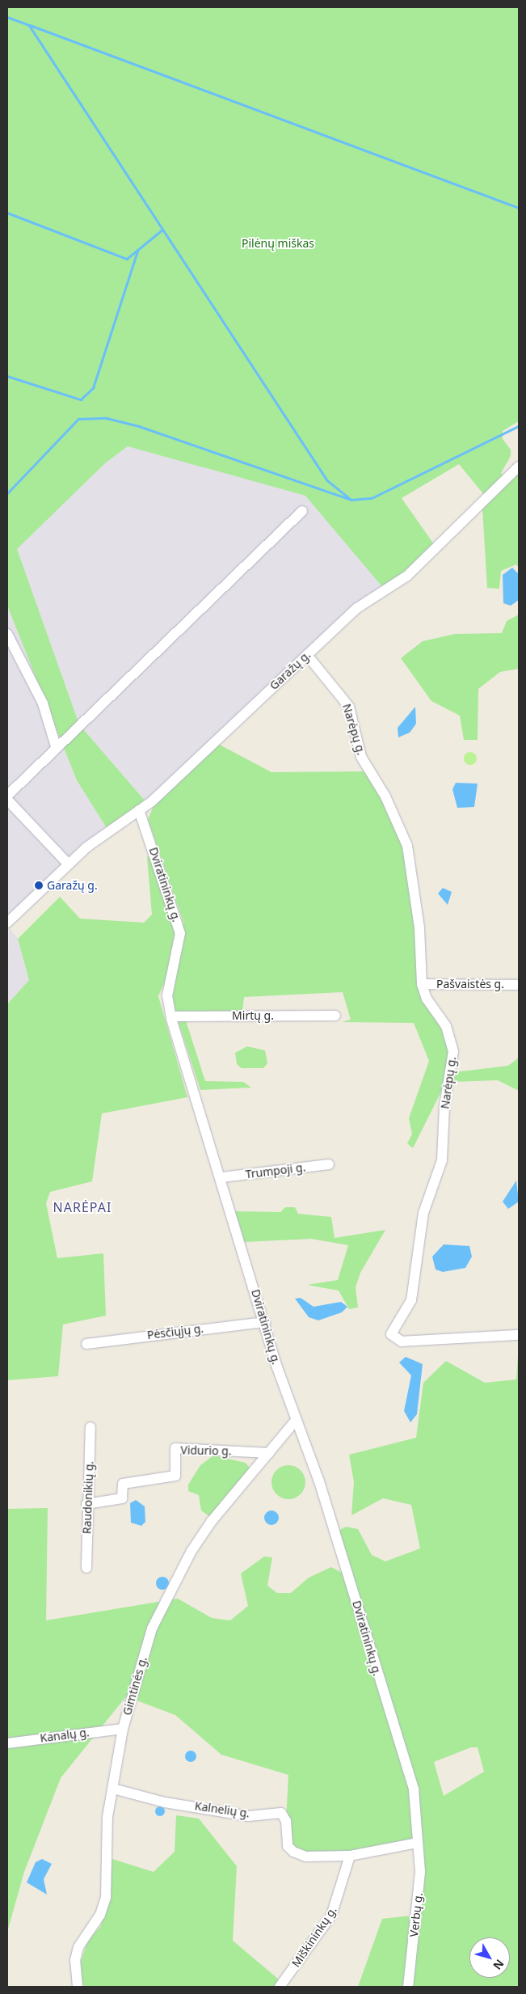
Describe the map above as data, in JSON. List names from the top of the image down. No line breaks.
{"streets":{"street":["Garažų g.","Narėpų g.","Dviratininkų g.","Pašvaistės g.","Mirtų g.","Trumpoji g.","Pėsčiųjų g.","Vidurio g.","Raudonikių g.","Gimtinės g.","Kanalų g.","Kalnelių g.","Verbų g.","Miškininkų g."]},"crossings":[["Garažų g.","Narėpų g."],["Garažų g.","Dviratininkų g."],["Narėpų g.","Pašvaistės g."],["Dviratininkų g.","Mirtų g."],["Dviratininkų g.","Trumpoji g."],["Dviratininkų g.","Pėsčiųjų g."],["Dviratininkų g.","Gimtinės g."],["Dviratininkų g.","Verbų g."],["Vidurio g.","Raudonikių g."],["Vidurio g.","Gimtinės g."],["Gimtinės g.","Kanalų g."],["Gimtinės g.","Kalnelių g."],["Kalnelių g.","Miškininkų g."]],"districts":["NARĖPAI"],"parks":["Pilėnų miškas"],"places":["Garažų g."],"north":"bottom right"}
